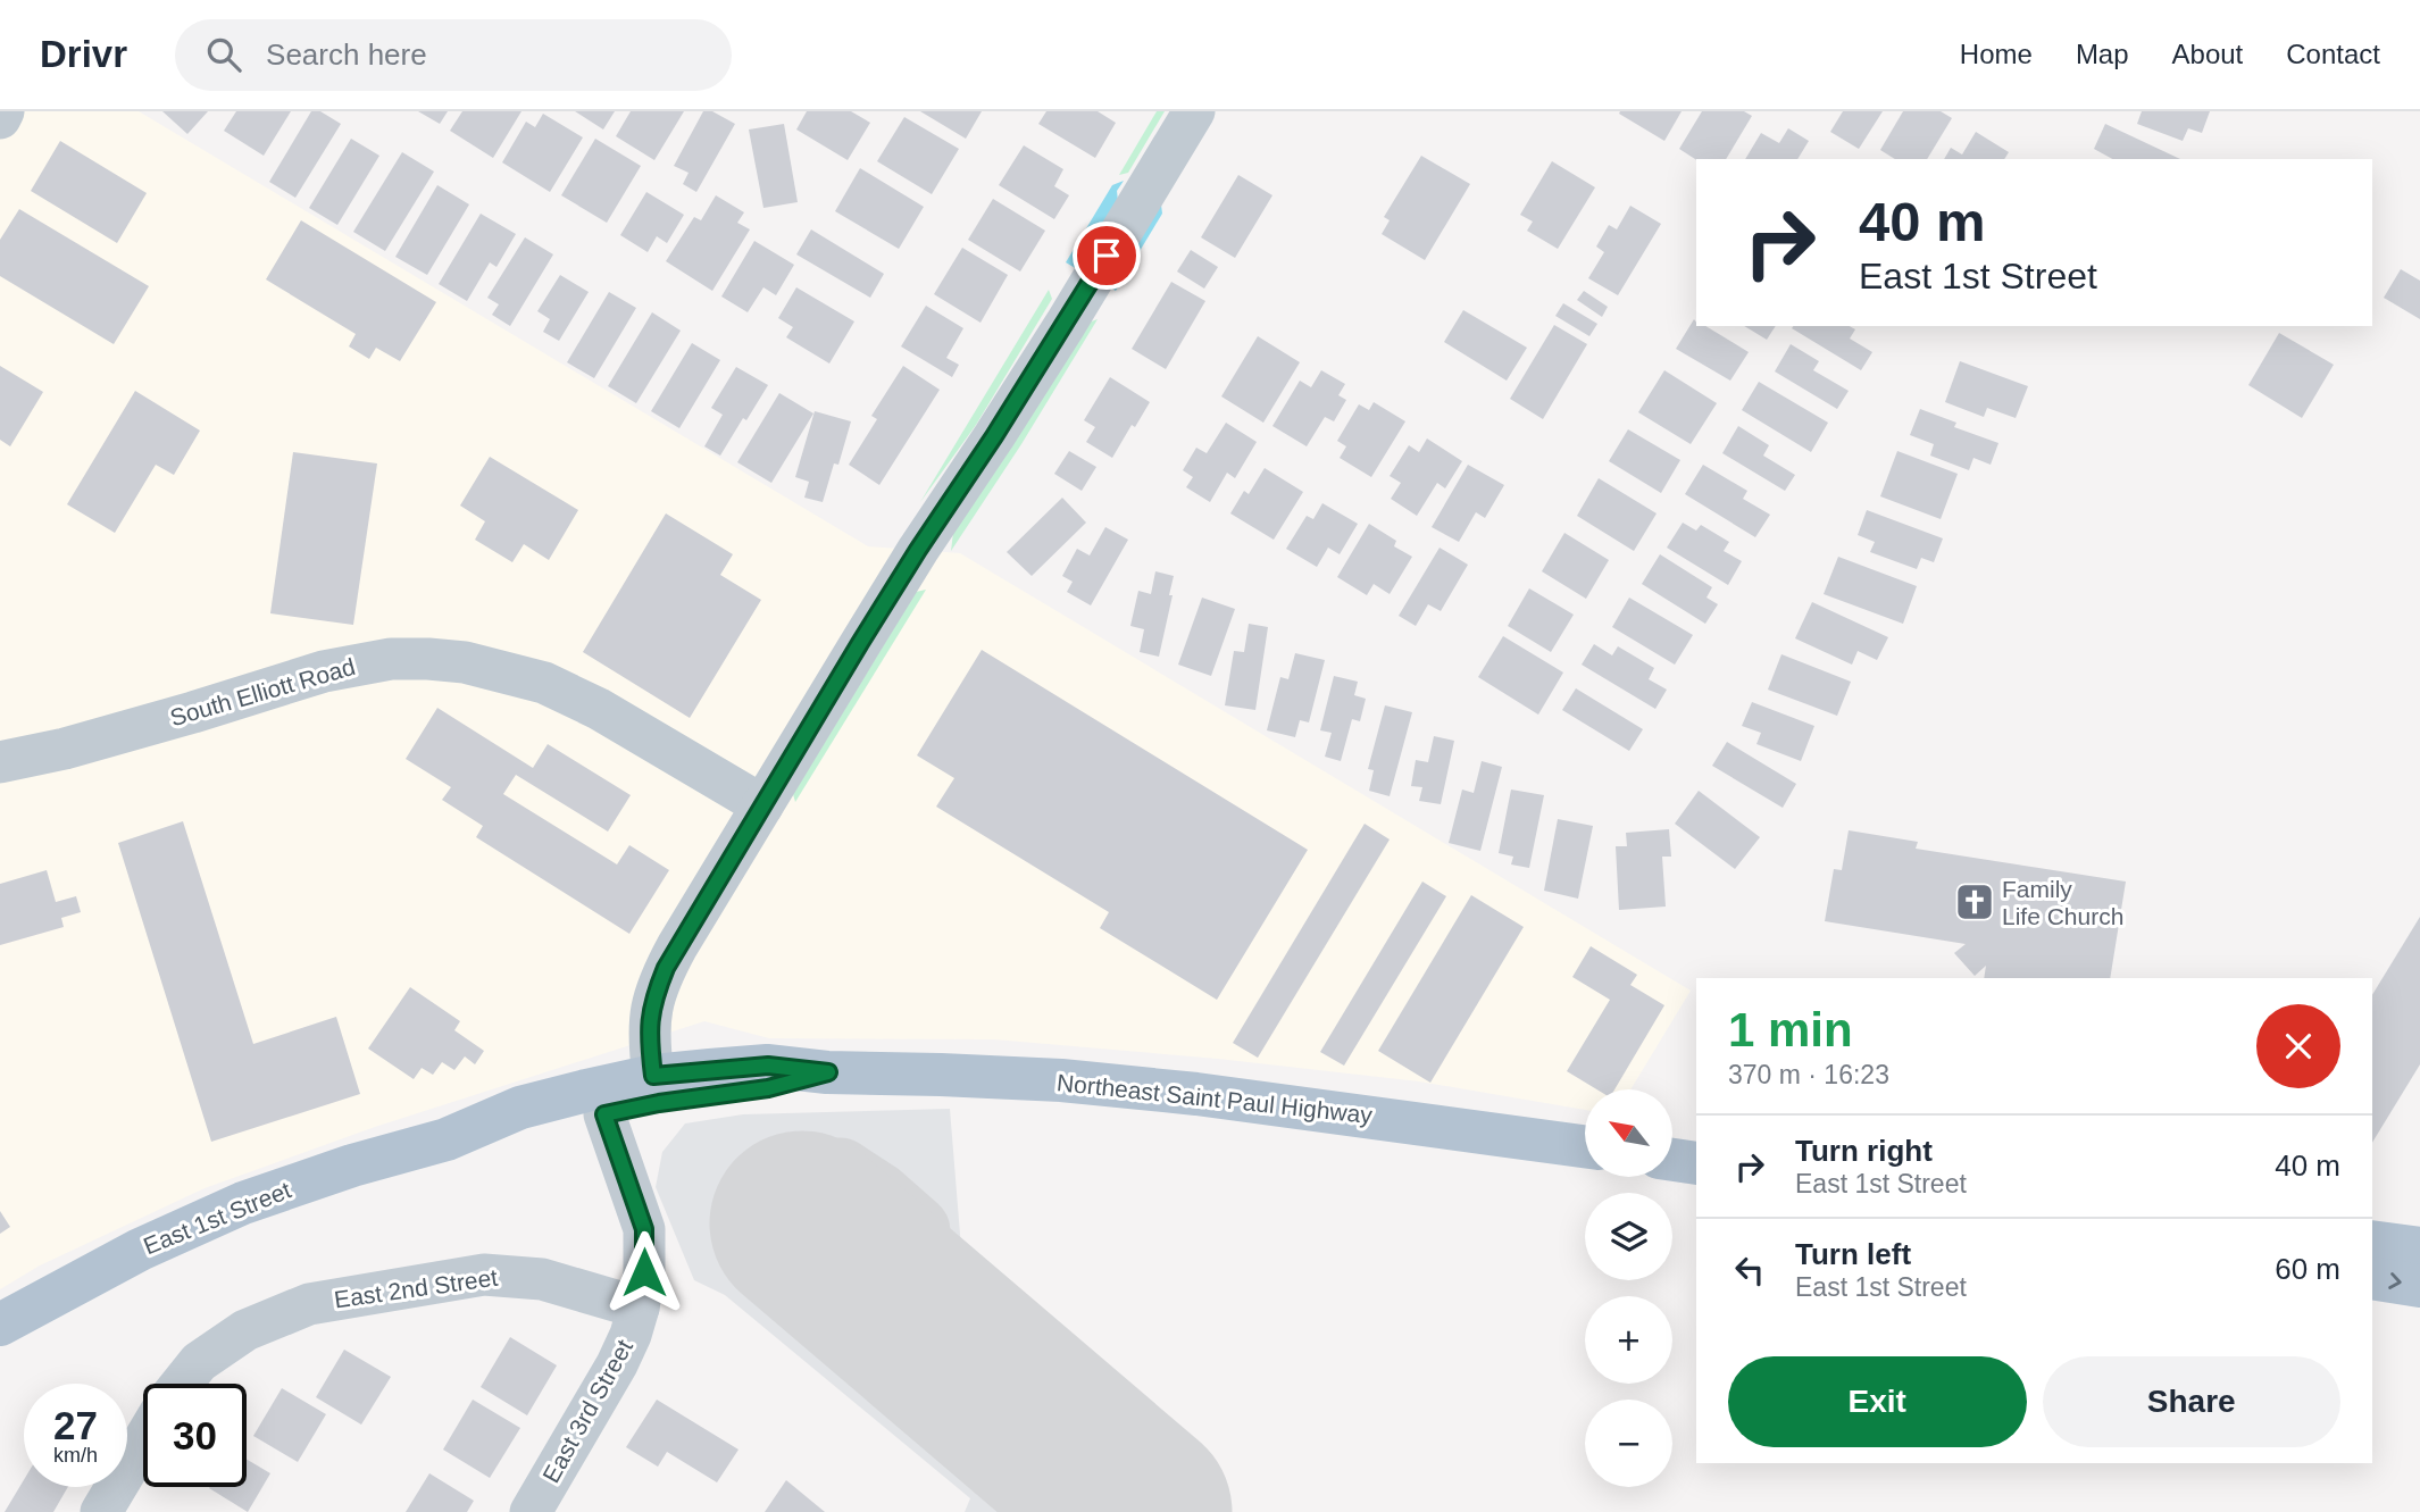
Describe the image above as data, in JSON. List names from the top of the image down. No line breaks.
{"streets":{"main road":["Northeast Saint Paul Highway","East 1st Street"],"street":["South Elliott Road","East 2nd Street","East 3rd Street"]},"crossings":[["Northeast Saint Paul Highway","East 1st Street"],["East 2nd Street","East 3rd Street"]],"places":{"church":["Family Life Church"]},"north":"top left","page":{"header":"Drivr","search":"Search here","nav":["Home","Map","About","Contact"],"turn":["40 m","East 1st Street"],"heading":["1 min","370 m · 16:23"],"map_buttons":["+","−"],"list":[{"name":"Turn right","note":"East 1st Street","value":"40 m"},{"name":"Turn left","note":"East 1st Street","value":"60 m"}],"buttons":["Exit","Share"],"speed":"27 km/h","limit":"30"}}
